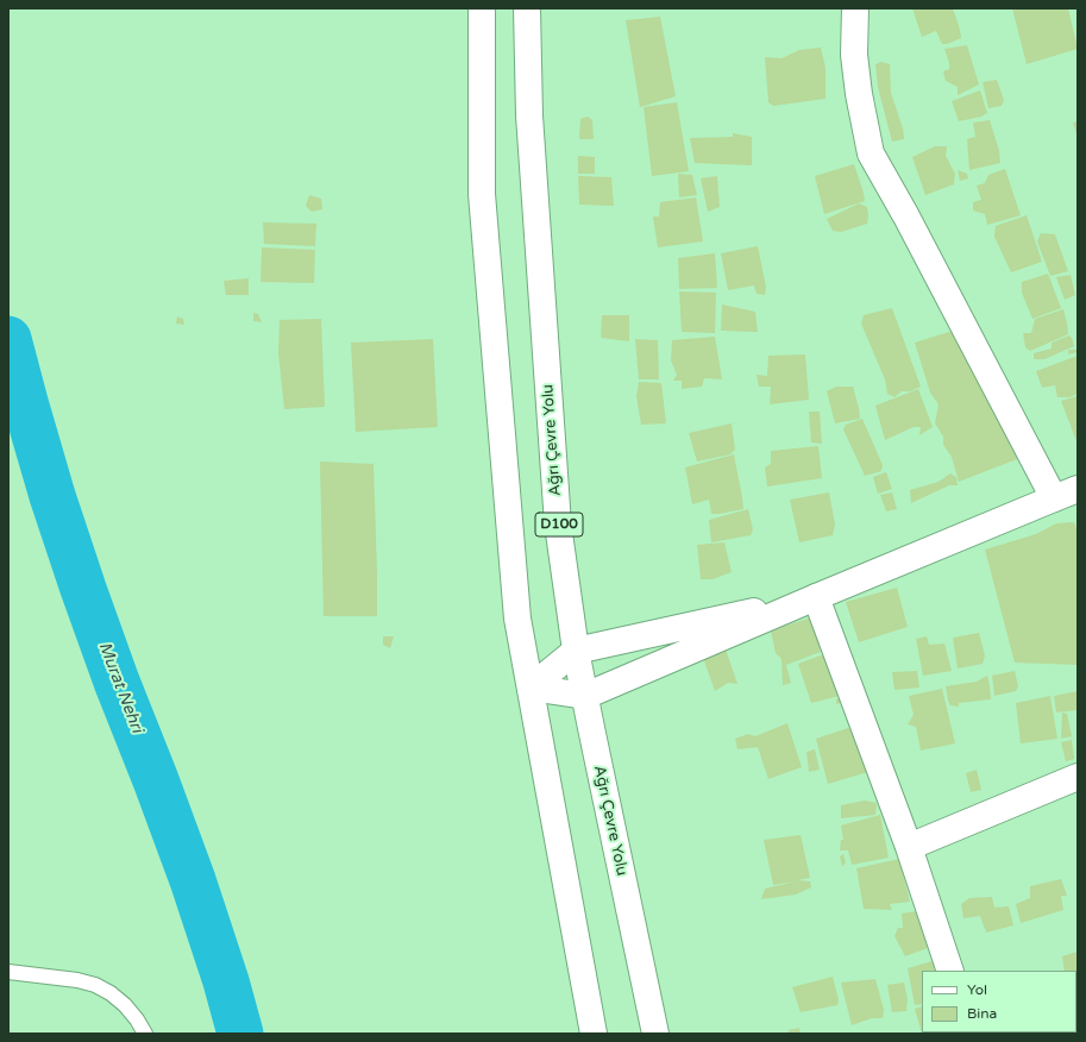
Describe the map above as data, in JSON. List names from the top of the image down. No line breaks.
{"streets":{"main road":["Ağrı Çevre Yolu","D100"]},"water":["Murat Nehri"],"legend":["Yol","Bina"]}
